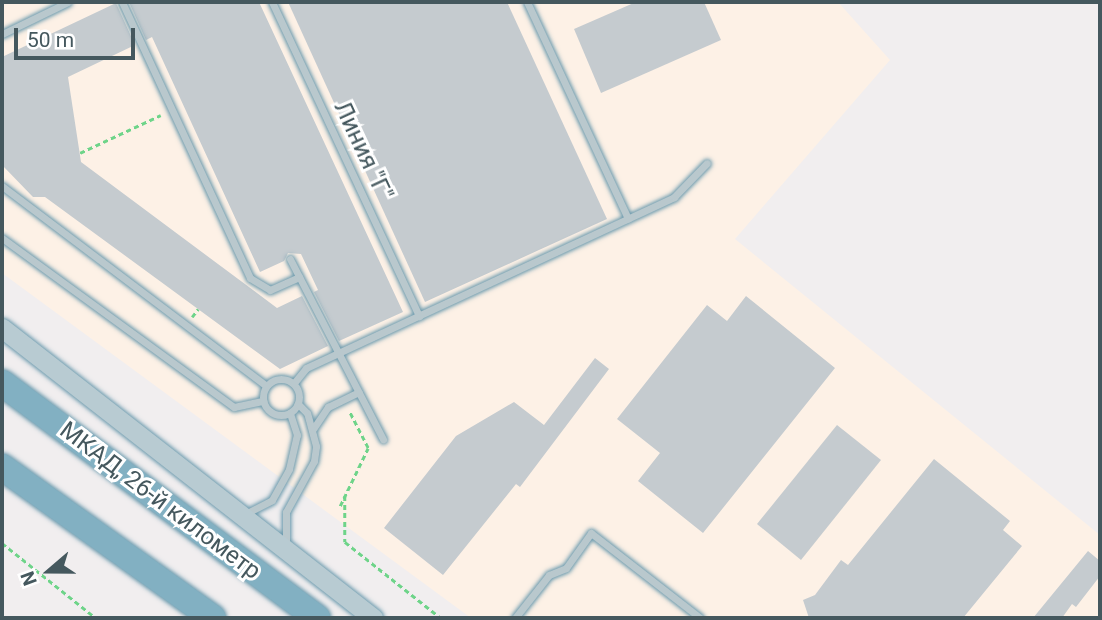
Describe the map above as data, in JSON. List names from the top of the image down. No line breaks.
{"streets":{"highway":["МКАД, 26-й километр"],"lane":["Линия \"Г\""]},"scale_bar":"50 m","north":"left"}
